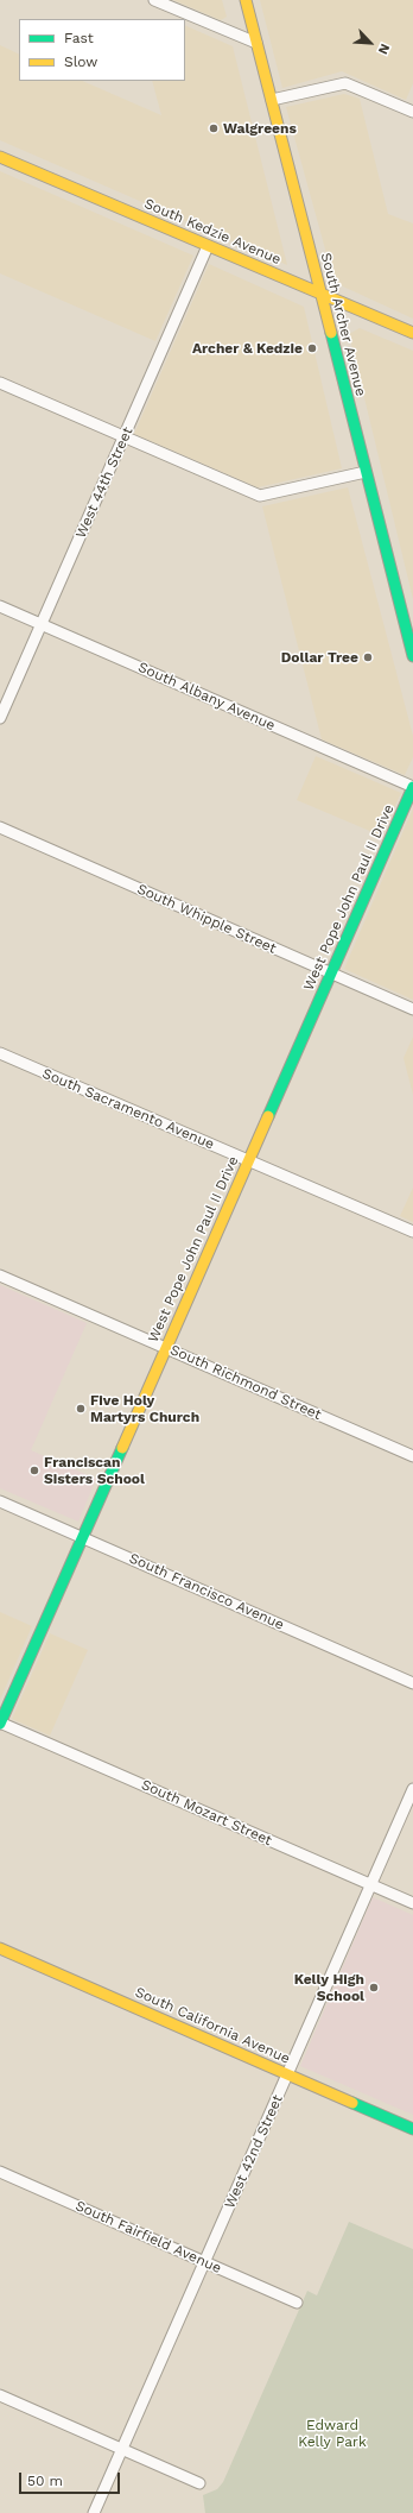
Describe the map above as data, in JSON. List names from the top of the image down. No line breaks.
{"streets":{"main road":["South Kedzie Avenue","South Archer Avenue","West Pope John Paul II Drive","South California Avenue"],"street":["West 44th Street","South Albany Avenue","South Whipple Street","South Sacramento Avenue","South Richmond Street","South Francisco Avenue","South Mozart Street","West 42nd Street","South Fairfield Avenue"]},"crossings":[["South Kedzie Avenue","South Archer Avenue"],["South Kedzie Avenue","West 44th Street"],["West 44th Street","South Albany Avenue"],["South Albany Avenue","West Pope John Paul II Drive"],["West Pope John Paul II Drive","South Whipple Street"],["West Pope John Paul II Drive","South Sacramento Avenue"],["West Pope John Paul II Drive","South Richmond Street"],["West Pope John Paul II Drive","South Francisco Avenue"],["West Pope John Paul II Drive","South Mozart Street"],["South Mozart Street","West 42nd Street"],["South California Avenue","West 42nd Street"],["West 42nd Street","South Fairfield Avenue"]],"parks":["Edward Kelly Park"],"places":["Walgreens","Archer & Kedzie","Dollar Tree","Five Holy Martyrs Church","Franciscan Sisters School","Kelly High School"],"legend":["Fast","Slow"],"scale_bar":"50 m","north":"bottom right"}
